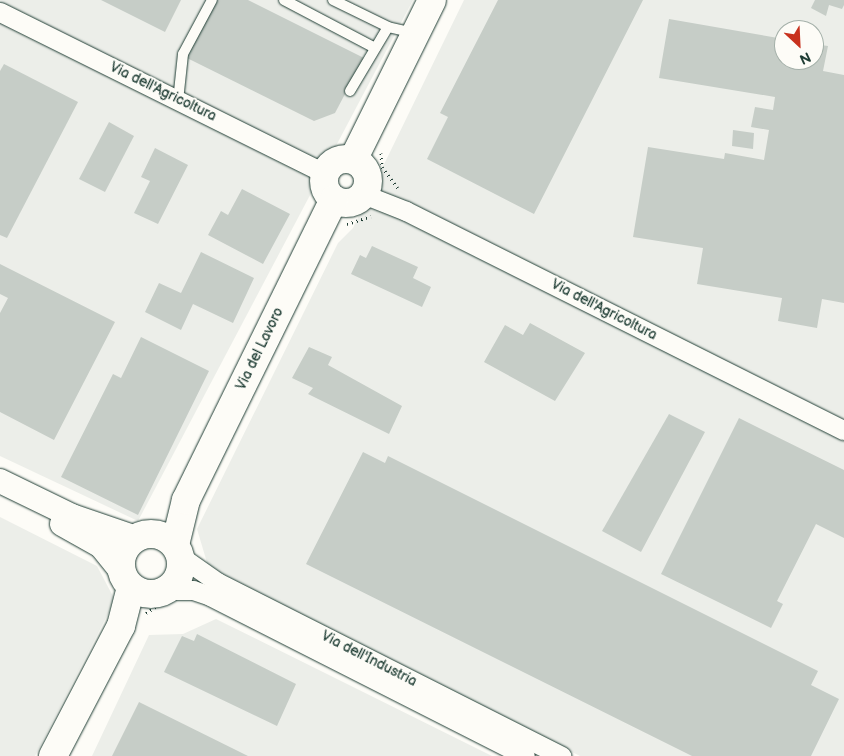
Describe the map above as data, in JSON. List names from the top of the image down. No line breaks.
{"streets":{"main road":["Via del Lavoro"],"street":["Via dell'Agricoltura","Via dell'Industria"]},"crossings":[["Via dell'Agricoltura","Via del Lavoro"],["Via del Lavoro","Via dell'Industria"]],"north":"bottom right"}
